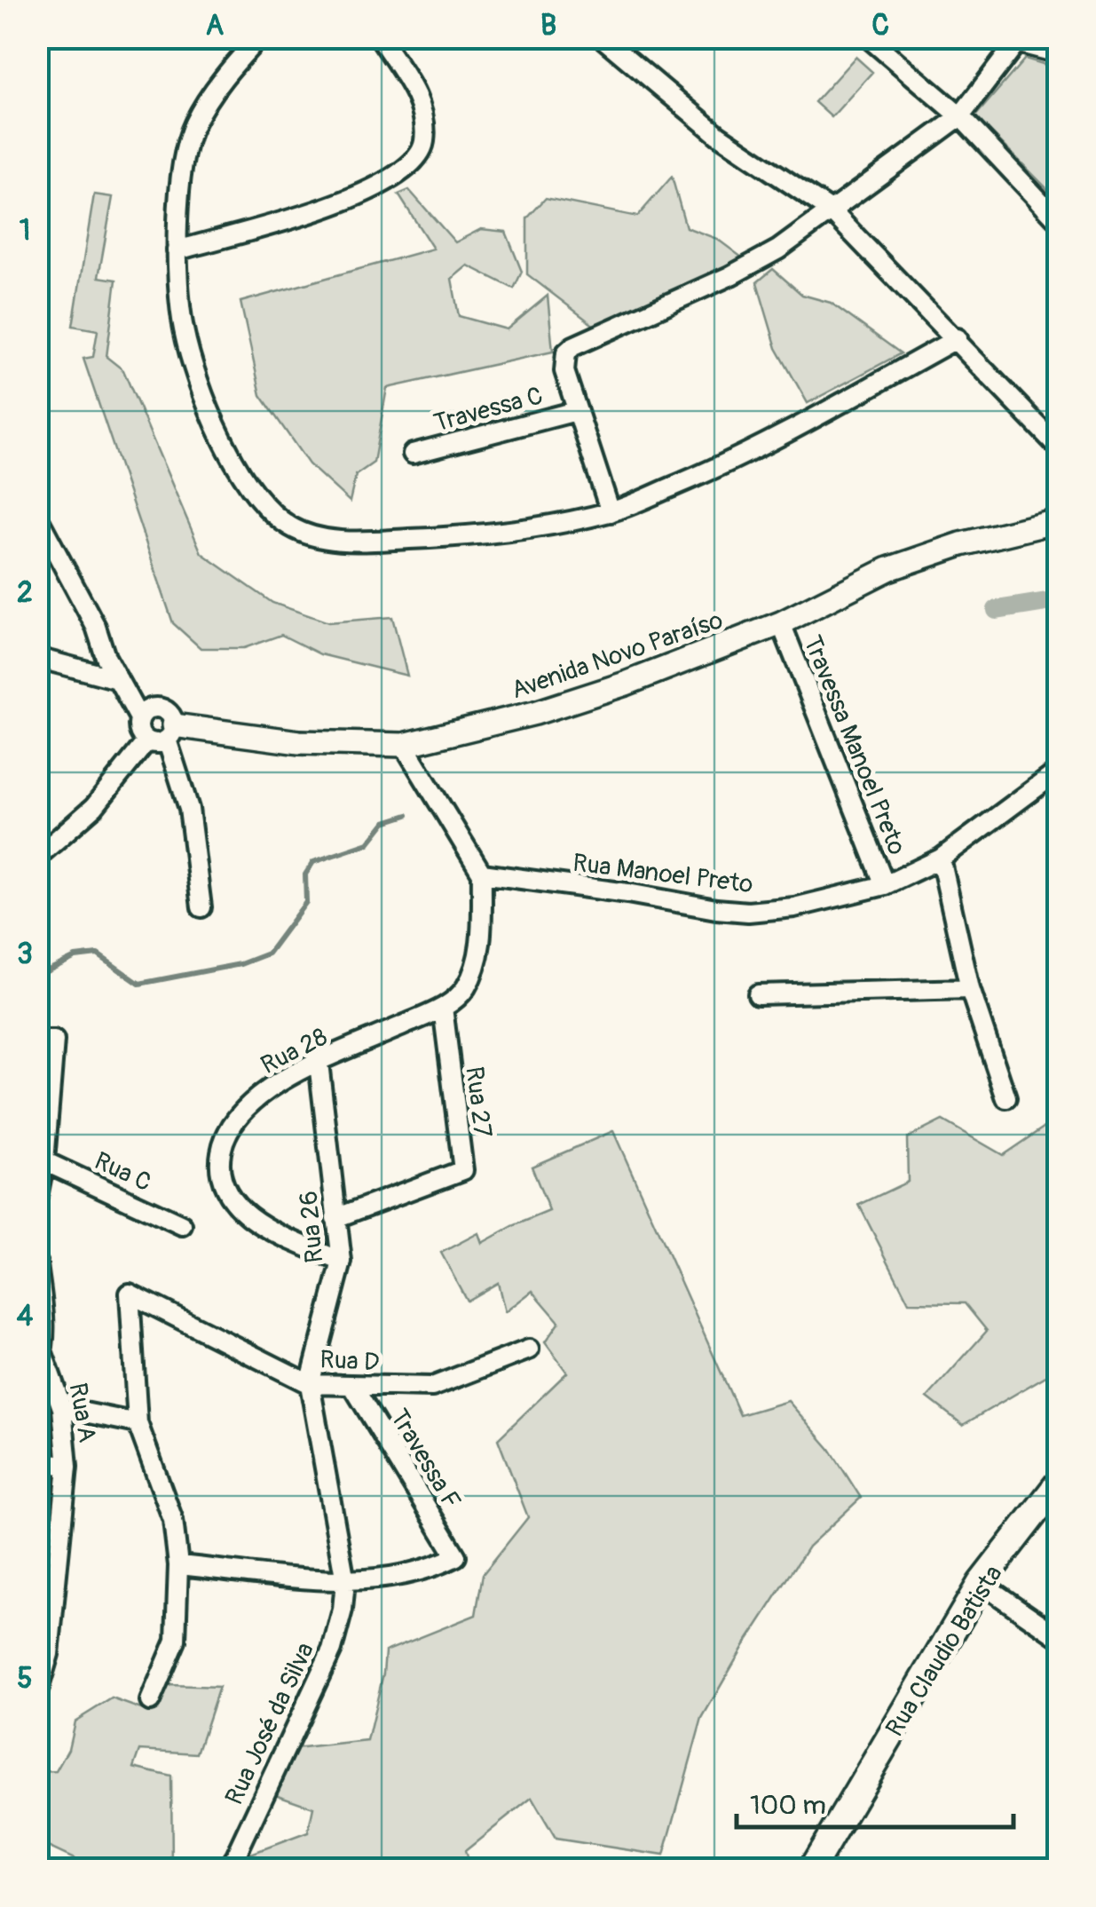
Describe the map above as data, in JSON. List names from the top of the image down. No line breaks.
{"streets":{"main road":["Rua Claudio Batista"],"street":["Travessa C","Avenida Novo Paraíso","Travessa Manoel Preto","Rua Manoel Preto","Rua 28","Rua 27","Rua C","Rua 26","Rua D","Rua A","Travessa F","Rua José da Silva"]},"crossings":[["Avenida Novo Paraíso","Travessa Manoel Preto"],["Travessa Manoel Preto","Rua Manoel Preto"],["Rua Manoel Preto","Rua 28"],["Rua 28","Rua 27"],["Rua 28","Rua 26"],["Rua 27","Rua 26"],["Rua 26","Rua D"],["Rua 26","Rua José da Silva"],["Rua D","Travessa F"],["Rua D","Rua José da Silva"],["Travessa F","Rua José da Silva"]],"scale_bar":"100 m","grid":{"columns":["A","B","C"],"rows":["1","2","3","4","5"]}}
